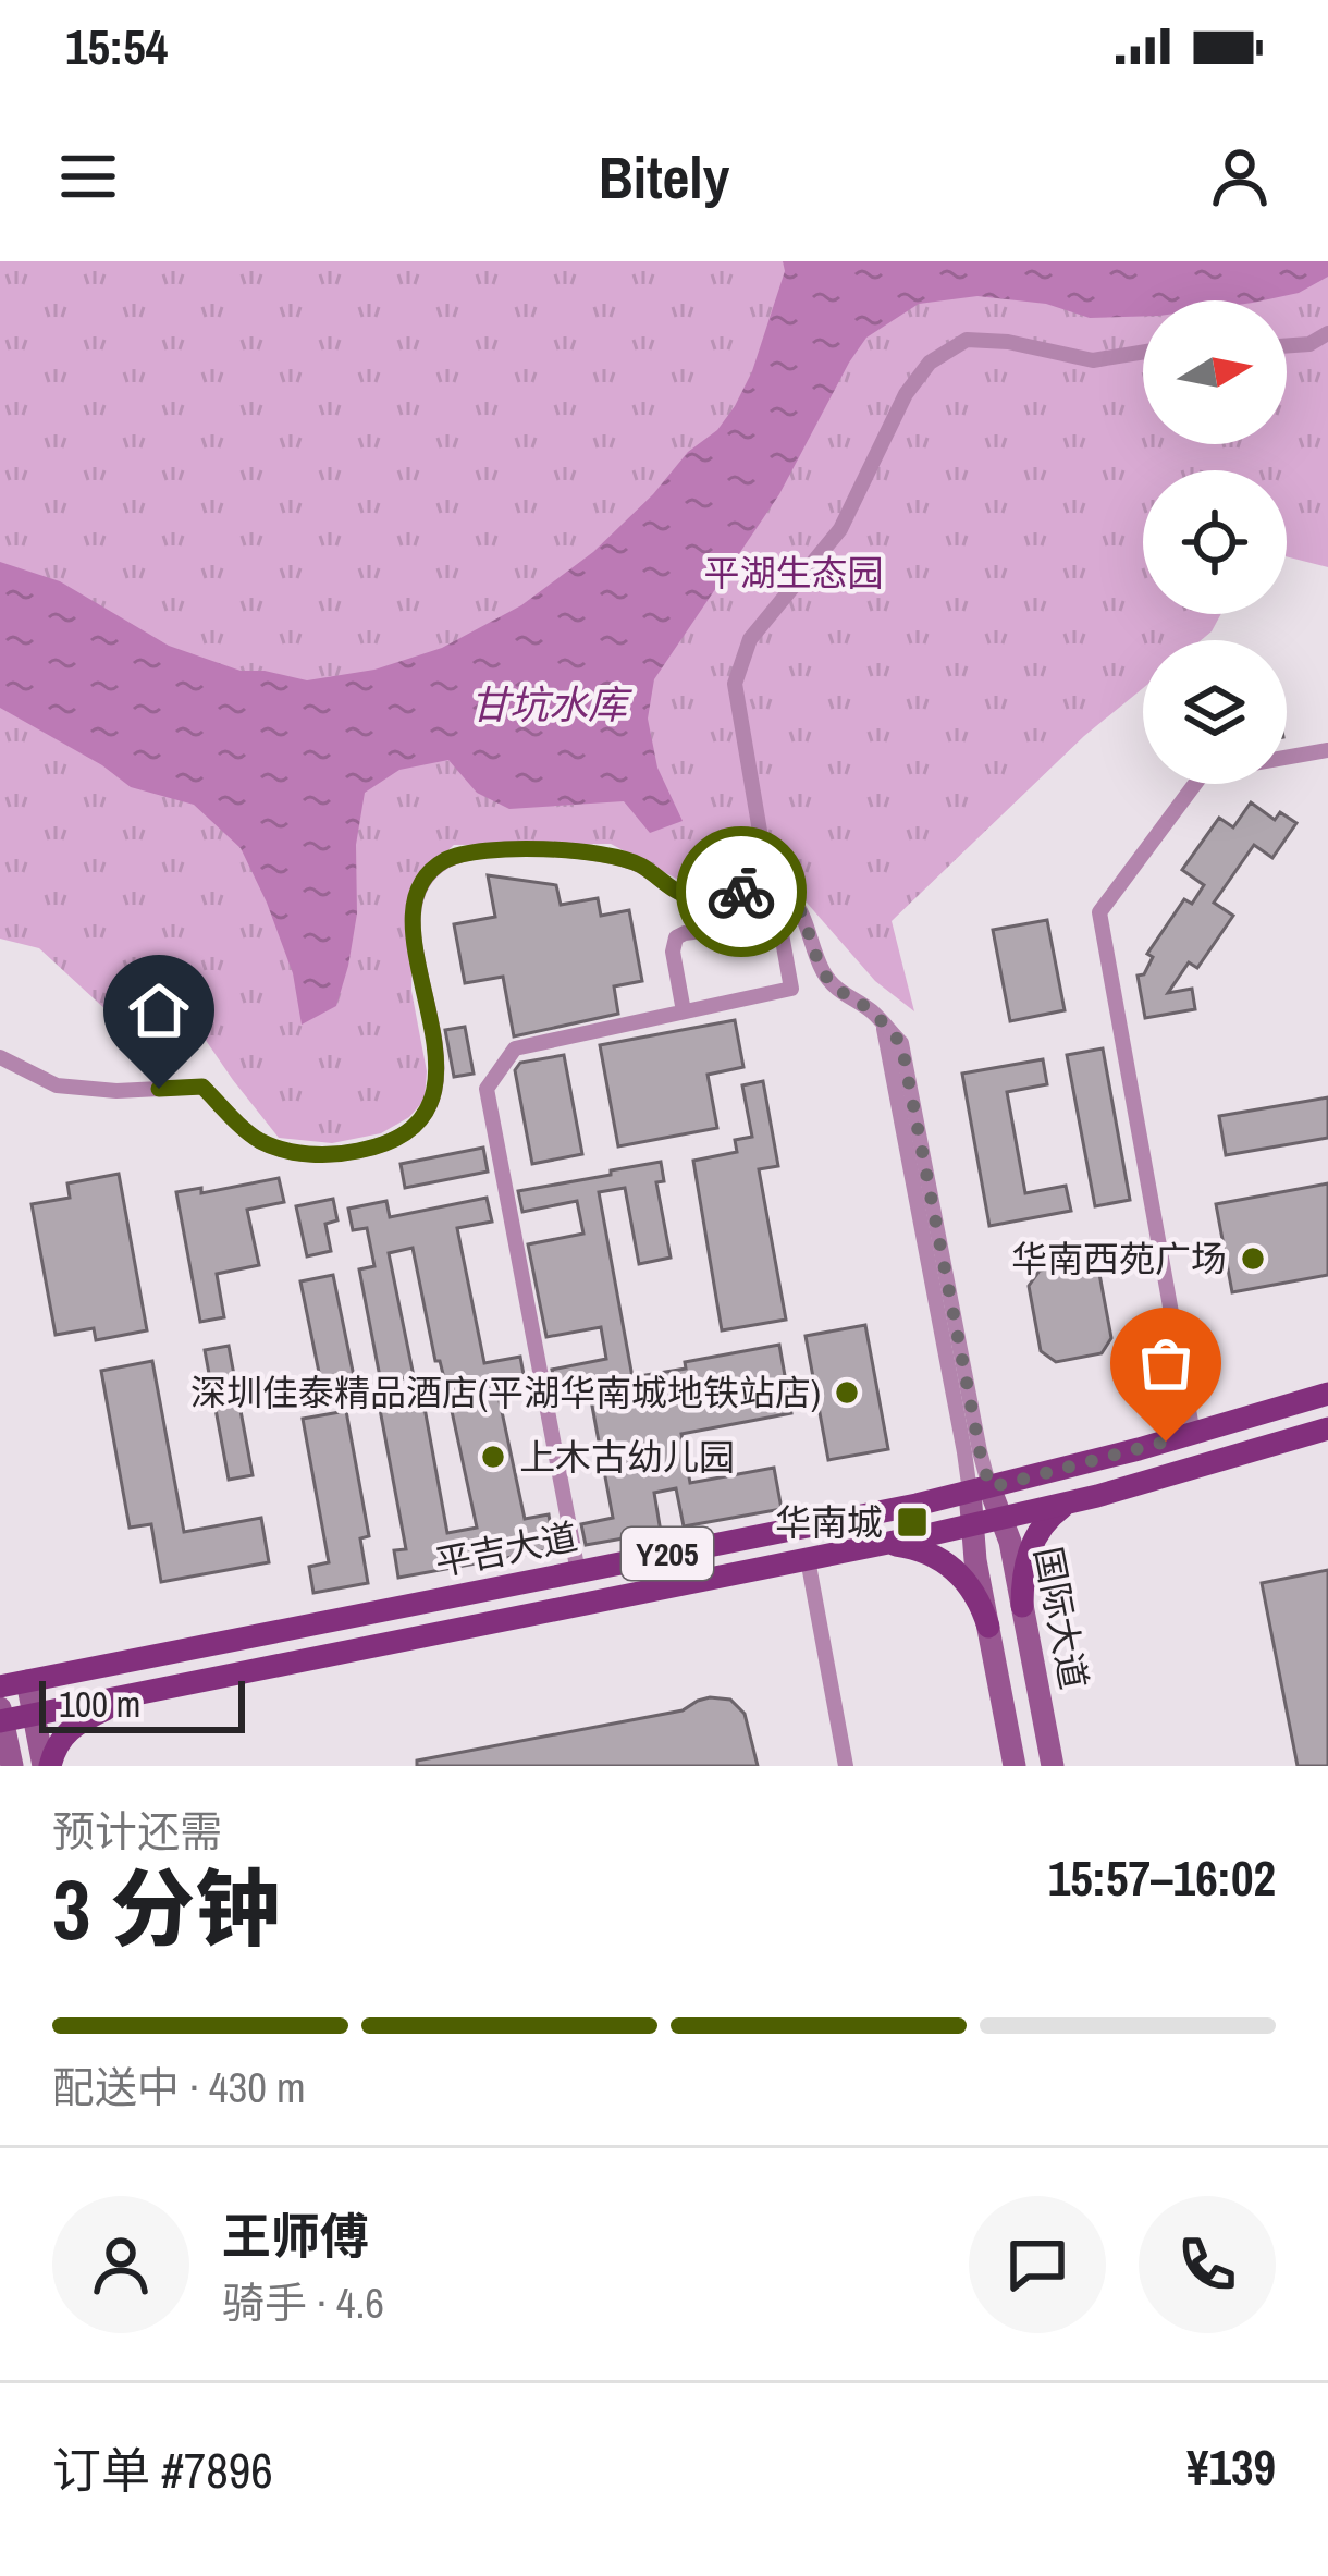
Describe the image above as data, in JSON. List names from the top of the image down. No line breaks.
{"streets":{"main road":["平吉大道","Y205"],"street":["国际大道"]},"crossings":[["平吉大道","国际大道"]],"water":["甘坑水库"],"parks":["平湖生态园"],"places":{"other":["华南西苑广场","深圳佳泰精品酒店(平湖华南城地铁站店)","上木古幼儿园"],"transit":["华南城"]},"scale_bar":"100 m","north":"right","page":{"status":"15:54","header":"Bitely","scale":"100 m","heading":["3 分钟","预计还需","15:57–16:02"],"panel":["王师傅","骑手 · 4.6","订单 #7896","¥139"],"bar":"配送中 · 430 m"}}
